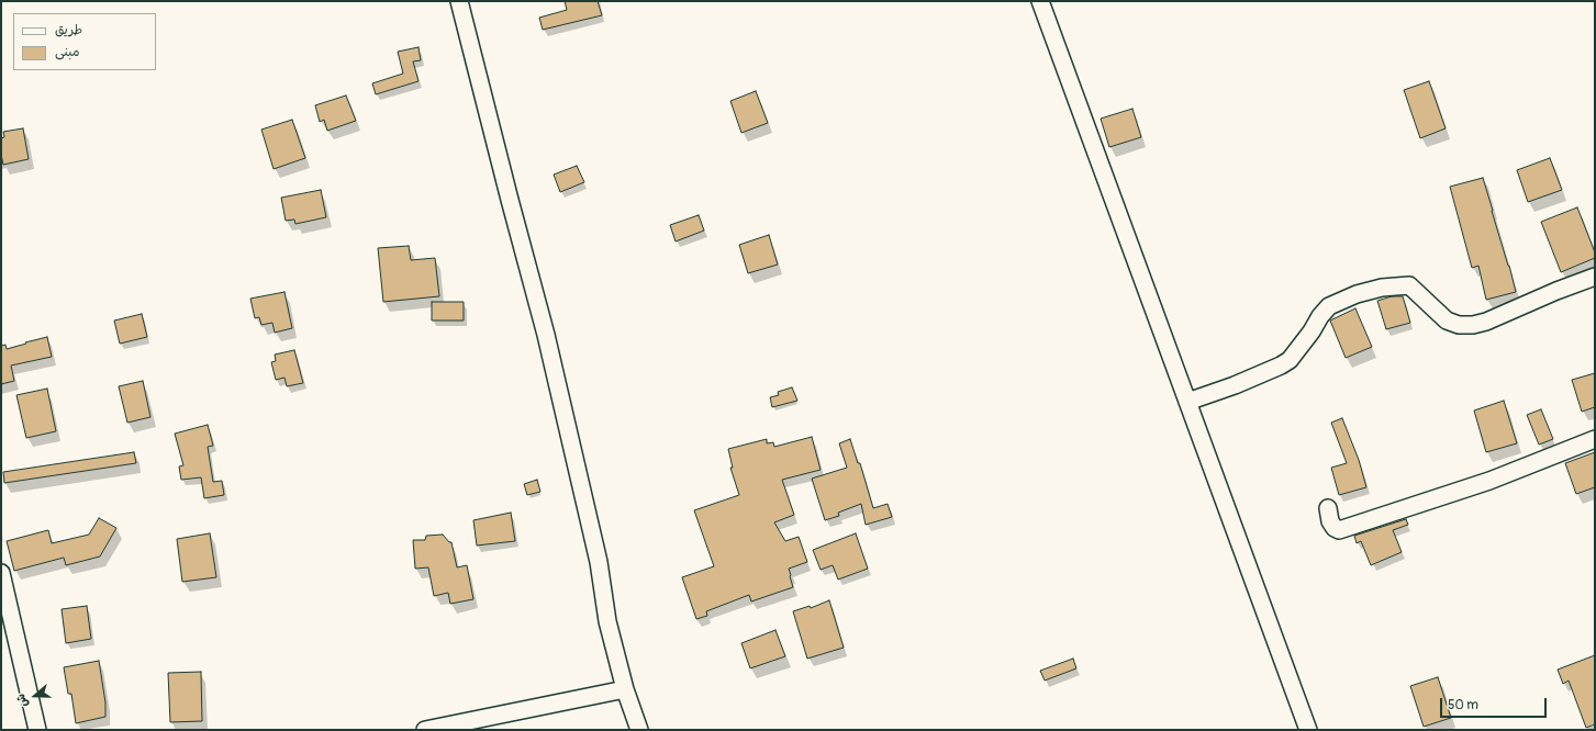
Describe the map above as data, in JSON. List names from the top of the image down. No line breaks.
{"legend":["طريق","مبنى"],"scale_bar":"50 m","north":"left"}
